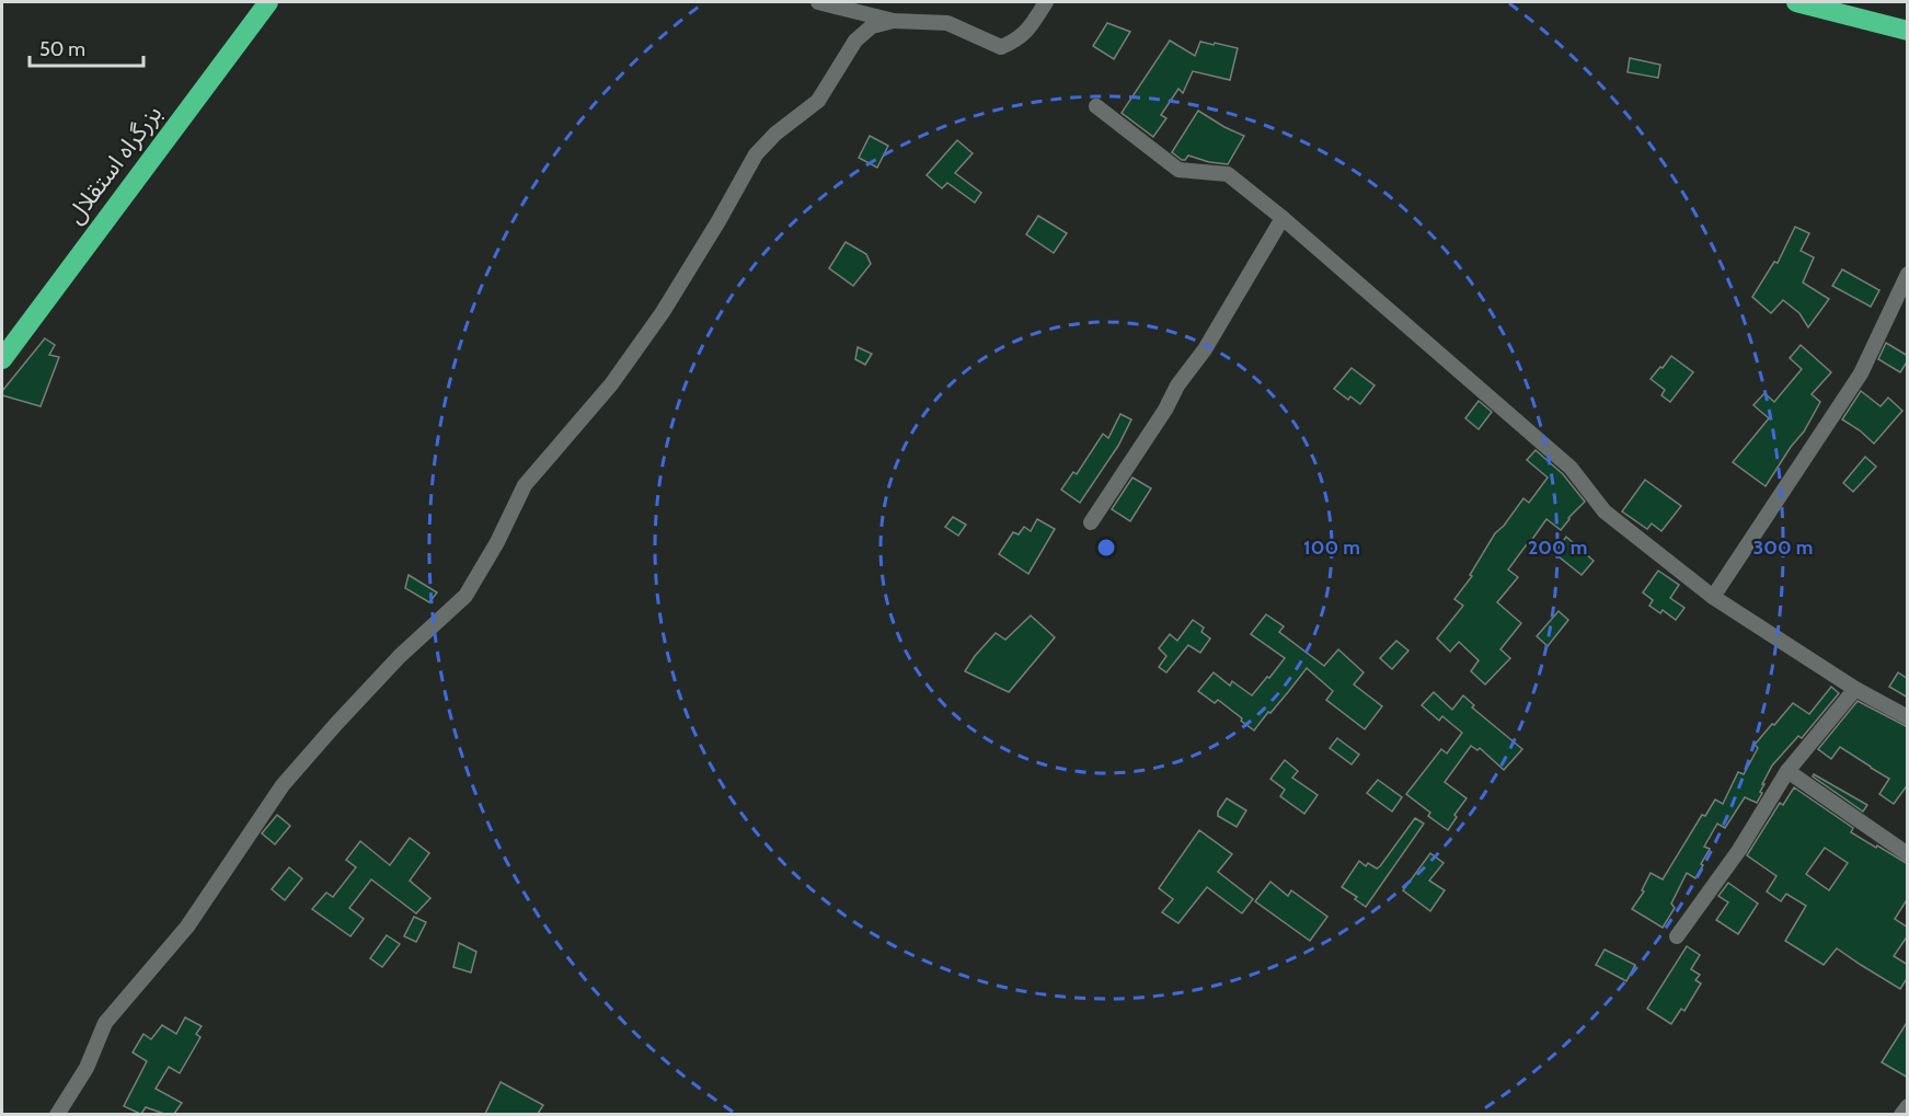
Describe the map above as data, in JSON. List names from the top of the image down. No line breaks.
{"streets":{"highway":["بزرگراه استقلال"]},"scale_bar":"50 m","rings":["100 m","200 m","300 m"]}
